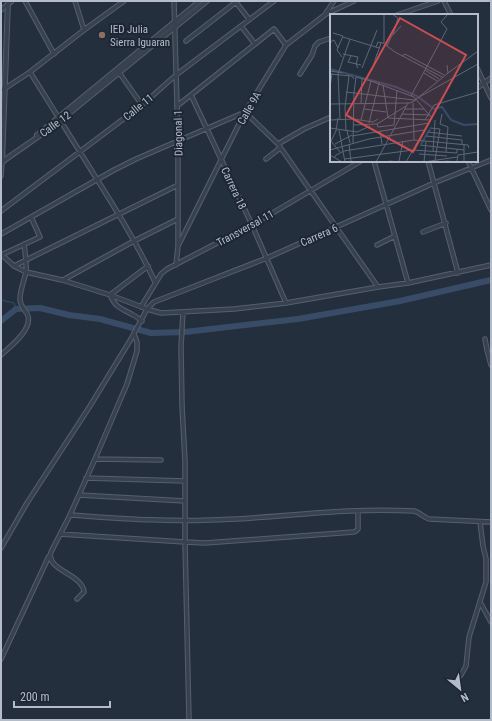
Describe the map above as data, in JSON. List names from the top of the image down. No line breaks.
{"streets":{"street":["Calle 11","Calle 9A","Calle 12","Diagonal 1","Carrera 18","Transversal 11","Carrera 6"]},"crossings":[["Calle 11","Diagonal 1"],["Calle 9A","Diagonal 1"],["Calle 9A","Carrera 18"],["Calle 12","Diagonal 1"],["Diagonal 1","Transversal 11"],["Carrera 18","Transversal 11"],["Carrera 18","Carrera 6"]],"places":["IED Julia Sierra Iguaran"],"scale_bar":"200 m","north":"bottom right"}
